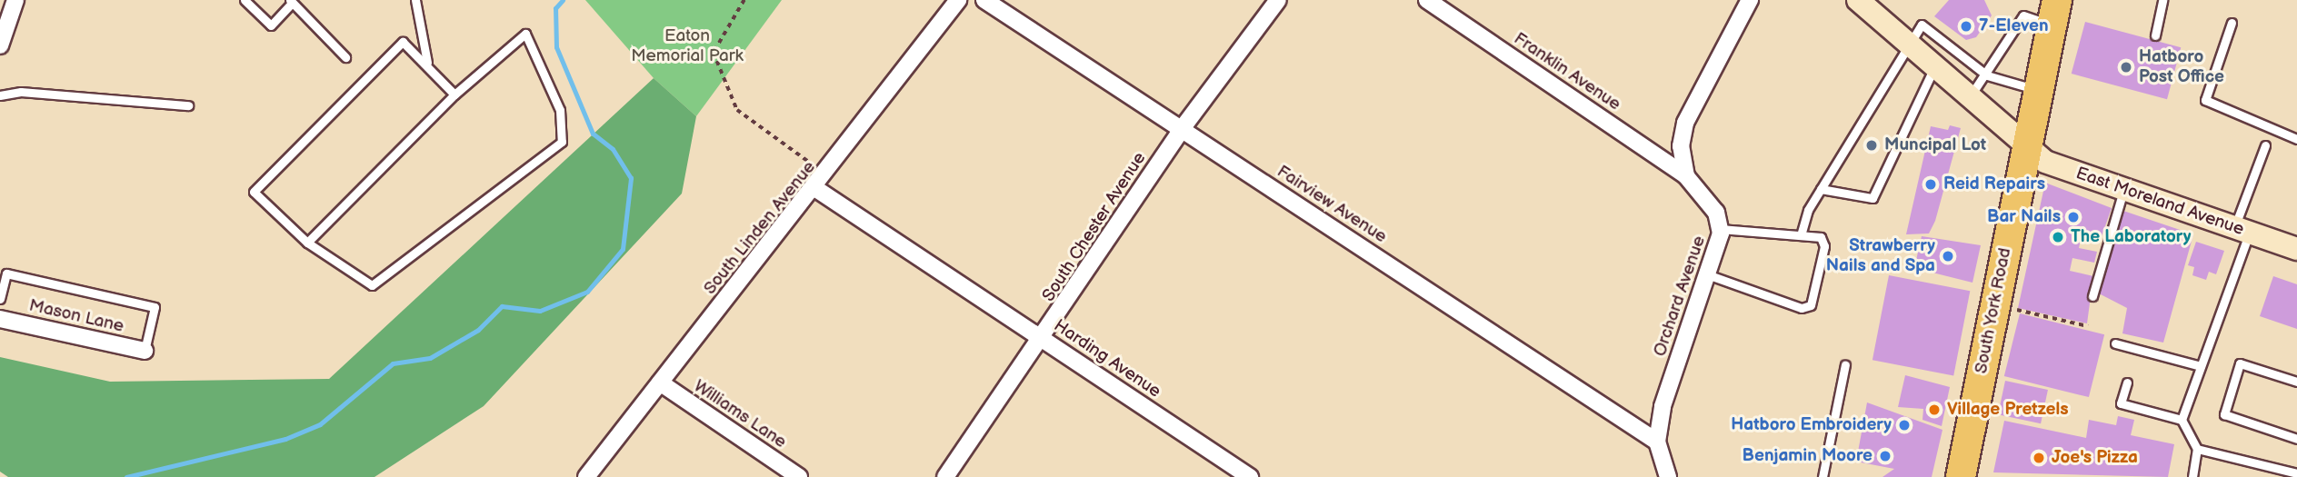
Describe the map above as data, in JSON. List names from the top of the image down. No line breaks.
{"streets":{"highway":["South York Road"],"street":["Franklin Avenue","East Moreland Avenue","Fairview Avenue","South Chester Avenue","South Linden Avenue","Orchard Avenue","Mason Lane","Harding Avenue","Williams Lane"]},"crossings":[["Franklin Avenue","Orchard Avenue"],["East Moreland Avenue","South York Road"],["Fairview Avenue","South Chester Avenue"],["Fairview Avenue","Orchard Avenue"],["South Chester Avenue","Harding Avenue"],["South Linden Avenue","Harding Avenue"],["South Linden Avenue","Williams Lane"]],"parks":["Eaton Memorial Park"],"places":["7-Eleven","Hatboro Post Office","Muncipal Lot","Reid Repairs","Bar Nails","The Laboratory","Strawberry Nails and Spa","Village Pretzels","Hatboro Embroidery","Benjamin Moore","Joe's Pizza"]}
